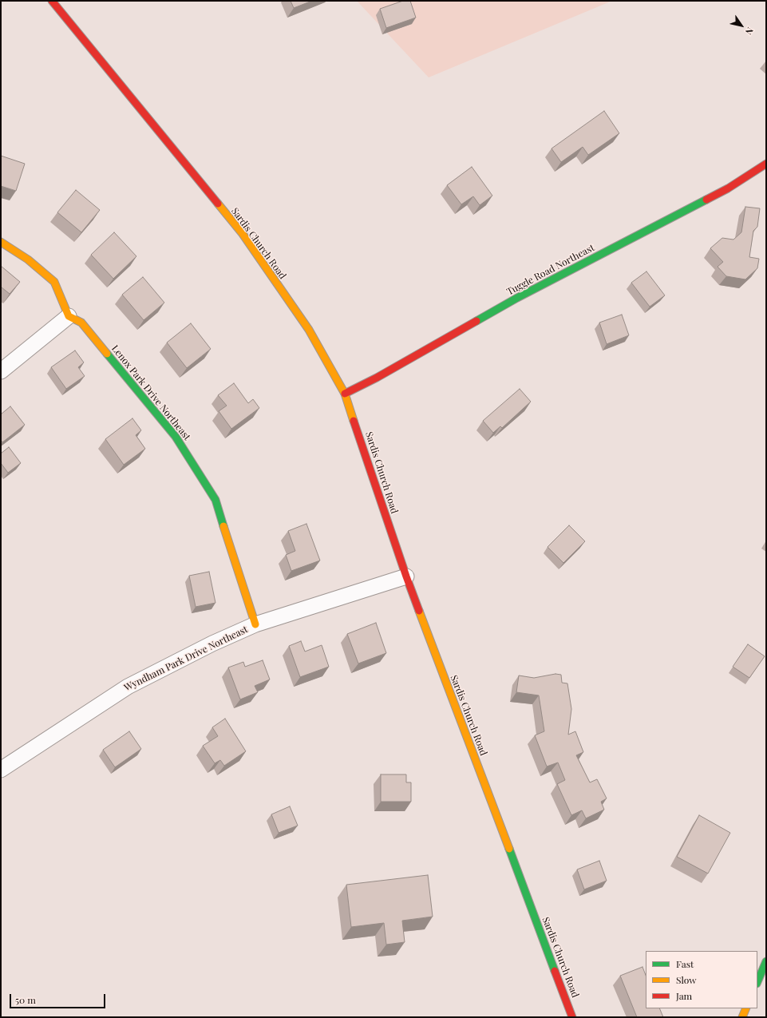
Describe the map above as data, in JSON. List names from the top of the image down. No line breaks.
{"streets":{"street":["Sardis Church Road","Tuggle Road Northeast","Lenox Park Drive Northeast","Wyndham Park Drive Northeast"]},"crossings":[["Sardis Church Road","Tuggle Road Northeast"],["Sardis Church Road","Wyndham Park Drive Northeast"],["Lenox Park Drive Northeast","Wyndham Park Drive Northeast"]],"legend":["Fast","Slow","Jam"],"scale_bar":"50 m","north":"bottom right"}
